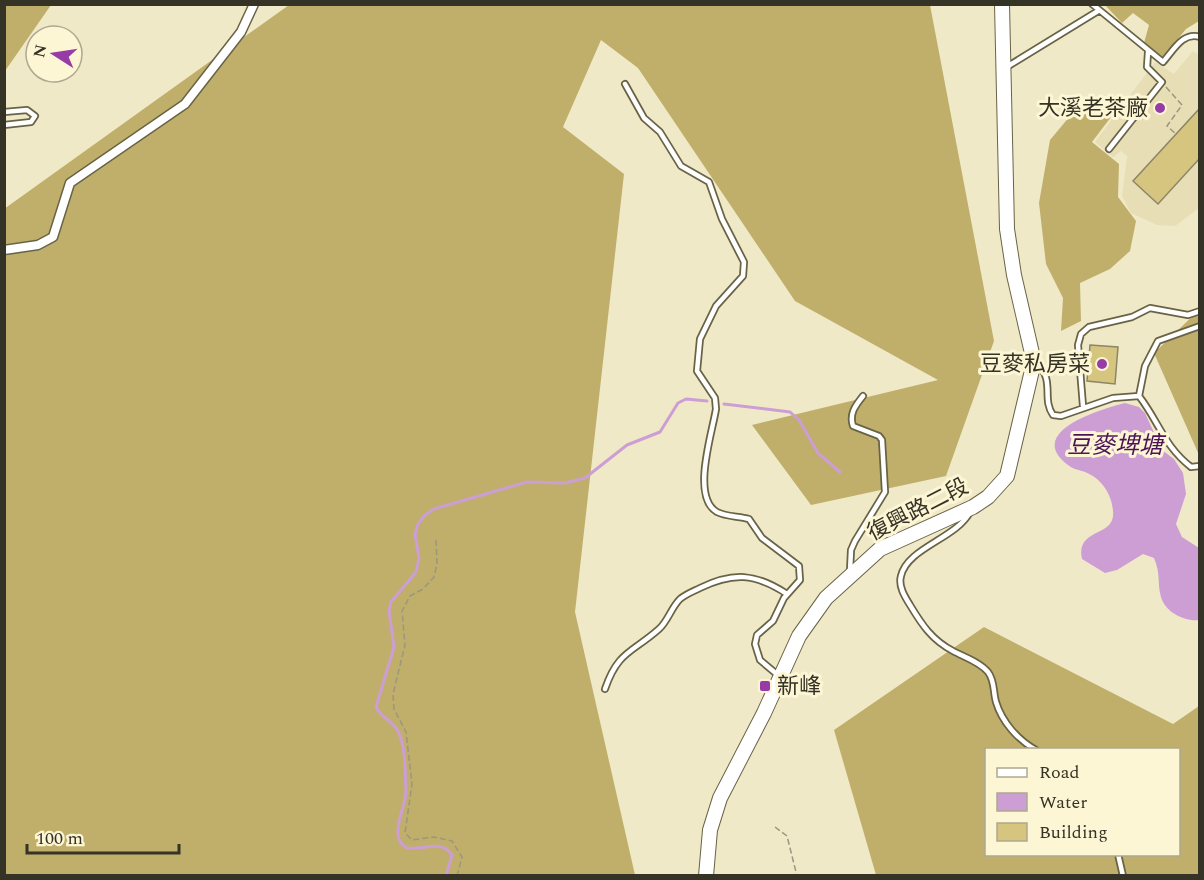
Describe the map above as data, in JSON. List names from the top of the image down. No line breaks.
{"streets":{"main road":["復興路二段"]},"water":["豆麥埤塘"],"places":{"other":["大溪老茶廠","豆麥私房菜"],"transit":["新峰"]},"legend":["Road","Water","Building"],"scale_bar":"100 m","north":"left"}
